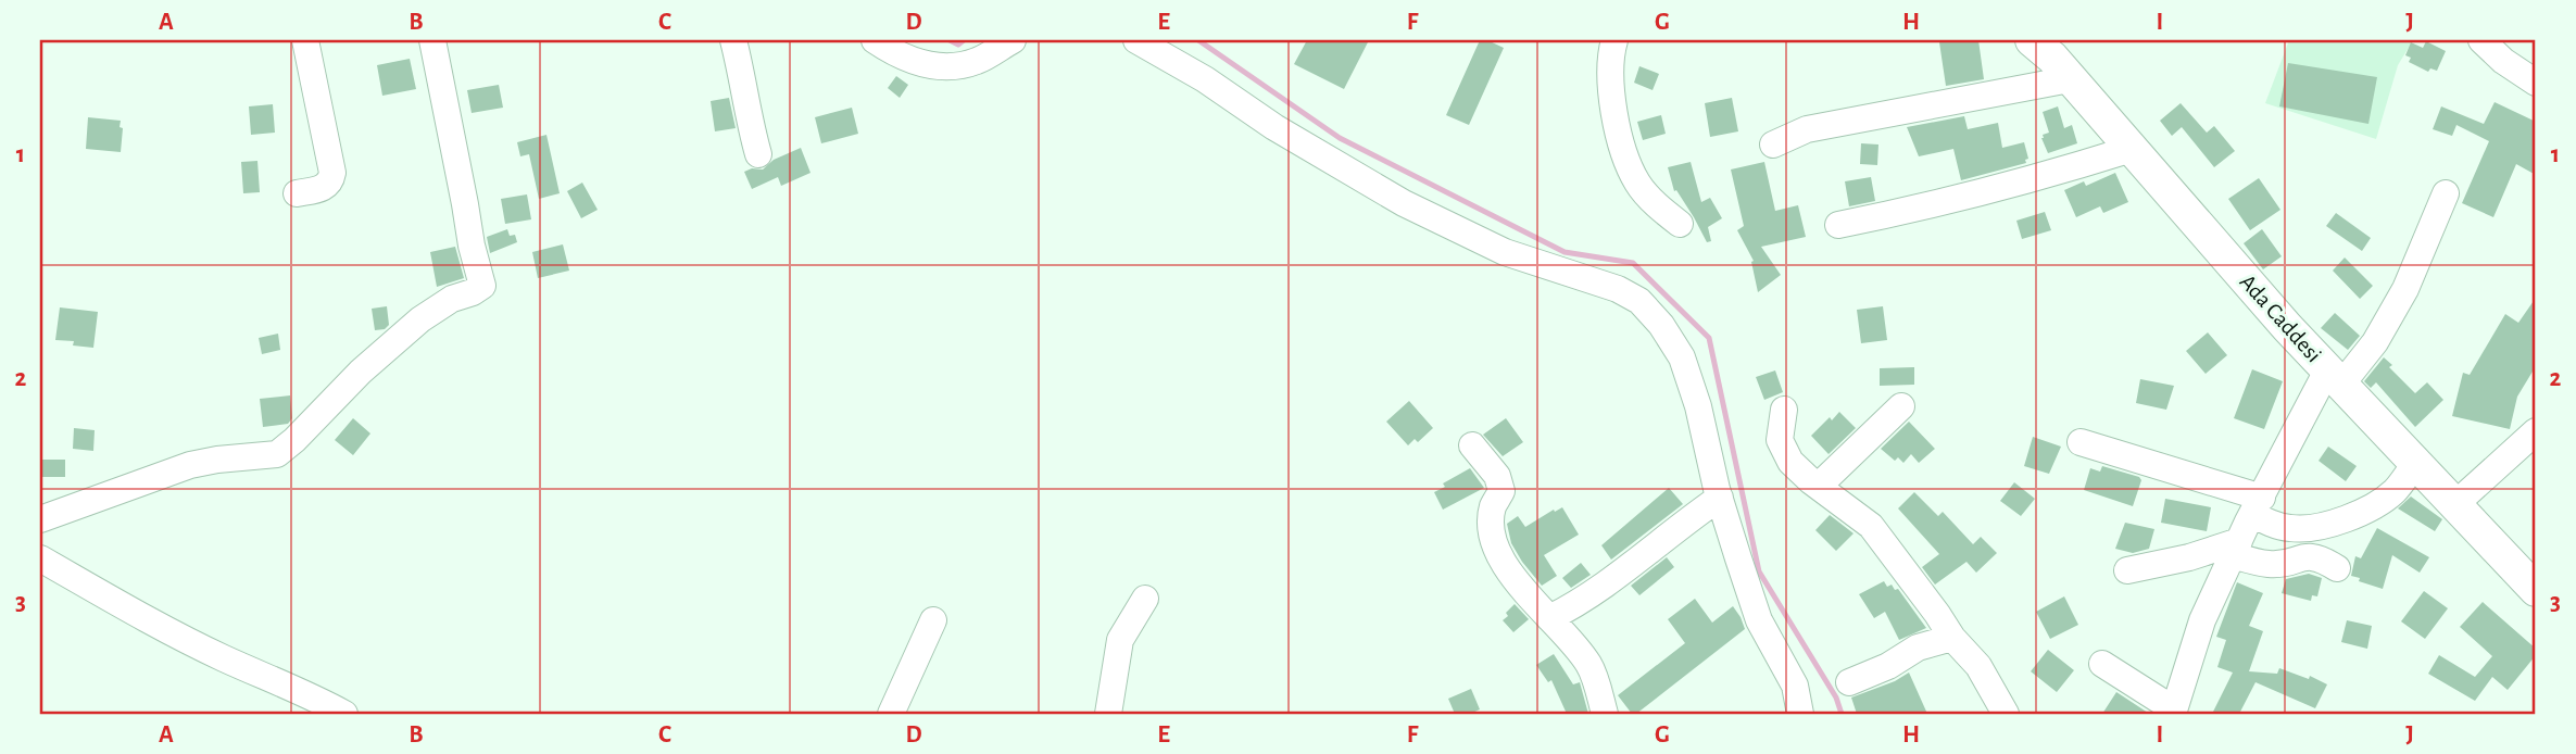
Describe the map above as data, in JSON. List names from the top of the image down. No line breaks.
{"streets":{"main road":["Ada Caddesi"]},"grid":{"columns":["A","B","C","D","E","F","G","H","I","J"],"rows":["1","2","3"]}}
